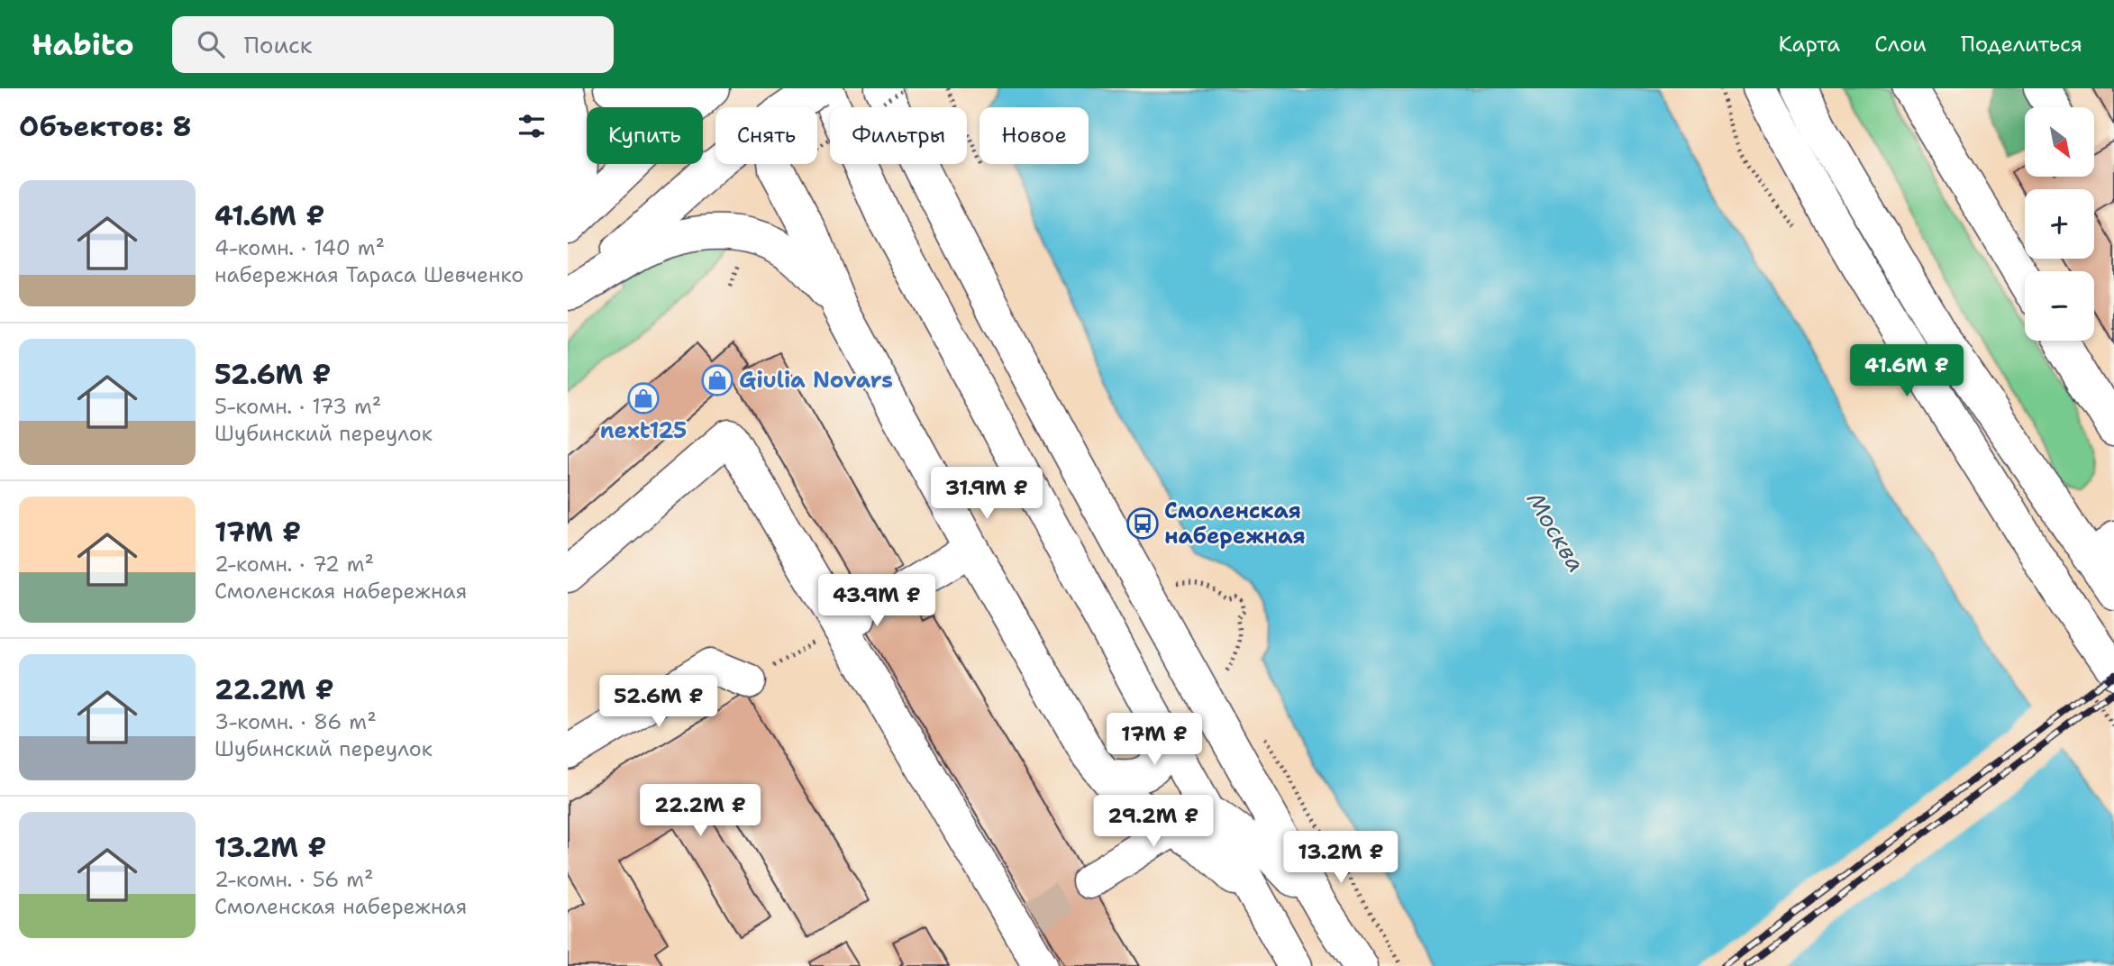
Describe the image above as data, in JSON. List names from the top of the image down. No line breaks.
{"water":["Москва"],"places":{"shop":["Giulia Novars","next125"],"bus stop":["Смоленская набережная"]},"north":"bottom right","page":{"header":"Habito","search":"Поиск","nav":["Карта","Слои","Поделиться"],"heading":"Объектов: 8","map_buttons":["+","−"],"chip":["Купить","Снять","Фильтры","Новое"],"list":[{"name":"41.6M ₽","note":"4-комн. · 140 m² · набережная Тараса Шевченко"},{"name":"52.6M ₽","note":"5-комн. · 173 m² · Шубинский переулок"},{"name":"17M ₽","note":"2-комн. · 72 m² · Смоленская набережная"},{"name":"22.2M ₽","note":"3-комн. · 86 m² · Шубинский переулок"},{"name":"13.2M ₽","note":"2-комн. · 56 m² · Смоленская набережная"}],"price":["41.6M ₽","31.9M ₽","43.9M ₽","52.6M ₽","17M ₽","22.2M ₽","29.2M ₽","13.2M ₽"]}}
